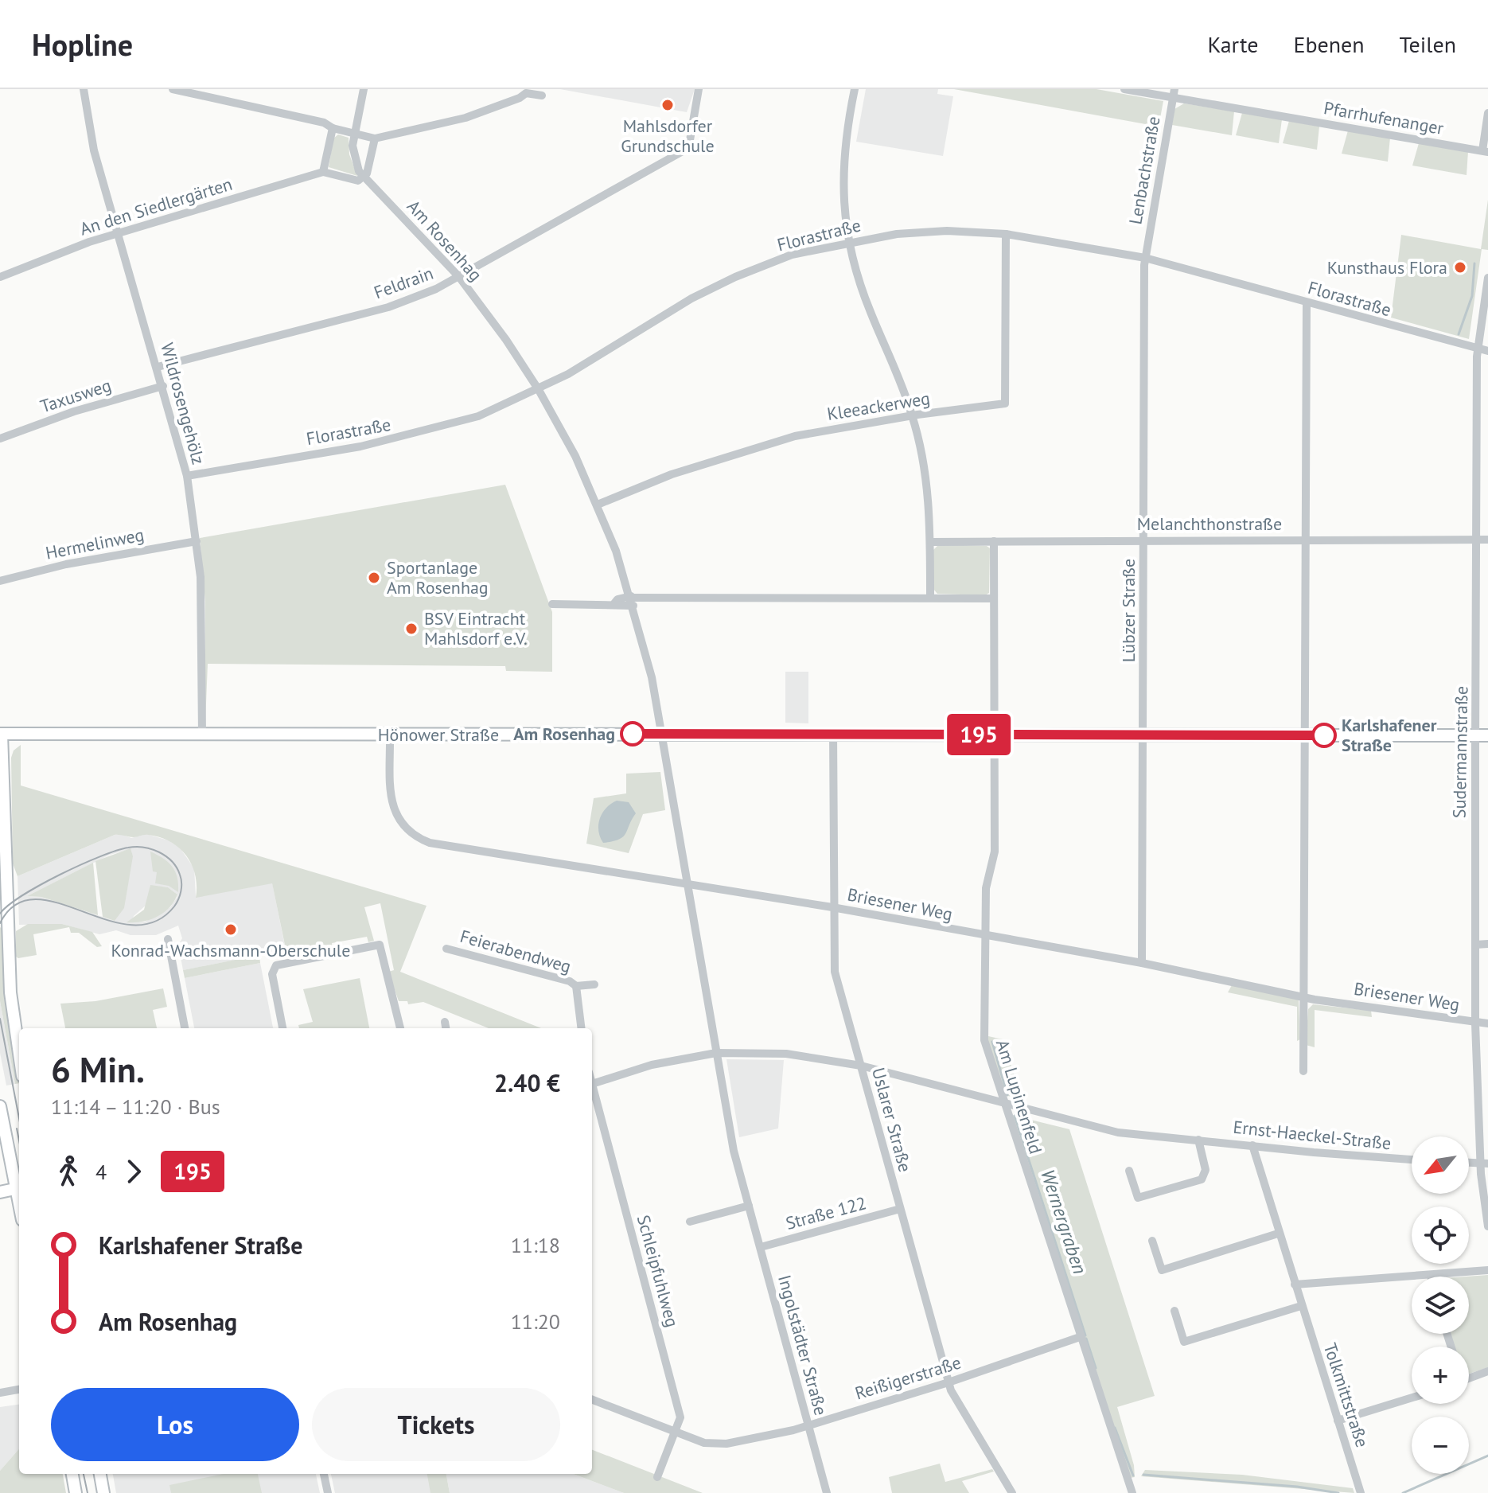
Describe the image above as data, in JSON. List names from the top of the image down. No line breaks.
{"streets":{"main road":["Hönower Straße"],"street":["Pfarrhufenanger","Lenbachstraße","An den Siedlergärten","Florastraße","Am Rosenhag","Feldrain","Taxusweg","Wildrosengehölz","Kleeackerweg","Melanchthonstraße","Hermelinweg","Lübzer Straße","Sudermannstraße","Briesener Weg","Feierabendweg","Am Lupinenfeld","Uslarer Straße","Ernst-Haeckel-Straße","Straße 122","Schleipfuhlweg","Ingolstädter Straße","Reißigerstraße","Tolkmittstraße"]},"crossings":[["Pfarrhufenanger","Lenbachstraße"],["Lenbachstraße","Florastraße"],["Lenbachstraße","Lübzer Straße"],["An den Siedlergärten","Wildrosengehölz"],["Florastraße","Am Rosenhag"],["Florastraße","Wildrosengehölz"],["Florastraße","Kleeackerweg"],["Florastraße","Lübzer Straße"],["Florastraße","Sudermannstraße"],["Am Rosenhag","Feldrain"],["Am Rosenhag","Kleeackerweg"],["Am Rosenhag","Hönower Straße"],["Am Rosenhag","Briesener Weg"],["Am Rosenhag","Ernst-Haeckel-Straße"],["Am Rosenhag","Ingolstädter Straße"],["Feldrain","Wildrosengehölz"],["Taxusweg","Wildrosengehölz"],["Wildrosengehölz","Hermelinweg"],["Wildrosengehölz","Hönower Straße"],["Melanchthonstraße","Lübzer Straße"],["Melanchthonstraße","Sudermannstraße"],["Melanchthonstraße","Am Lupinenfeld"],["Lübzer Straße","Hönower Straße"],["Lübzer Straße","Briesener Weg"],["Hönower Straße","Sudermannstraße"],["Hönower Straße","Briesener Weg"],["Hönower Straße","Am Lupinenfeld"],["Hönower Straße","Uslarer Straße"],["Sudermannstraße","Briesener Weg"],["Briesener Weg","Am Lupinenfeld"],["Briesener Weg","Uslarer Straße"],["Am Lupinenfeld","Ernst-Haeckel-Straße"],["Am Lupinenfeld","Reißigerstraße"],["Uslarer Straße","Ernst-Haeckel-Straße"],["Uslarer Straße","Straße 122"],["Uslarer Straße","Reißigerstraße"],["Ernst-Haeckel-Straße","Schleipfuhlweg"],["Ernst-Haeckel-Straße","Ingolstädter Straße"],["Ernst-Haeckel-Straße","Tolkmittstraße"],["Straße 122","Ingolstädter Straße"],["Schleipfuhlweg","Reißigerstraße"],["Ingolstädter Straße","Reißigerstraße"]],"water":["Wernergraben"],"places":["Mahlsdorfer Grundschule","Kunsthaus Flora","Sportanlage Am Rosenhag","BSV Eintracht Mahlsdorf e.V.","Am Rosenhag","Karlshafener Straße","Konrad-Wachsmann-Oberschule"],"lines":["bus line 195"],"north":"bottom left","page":{"header":"Hopline","nav":["Karte","Ebenen","Teilen"],"on_map":"195","heading":["6 Min.","11:14 – 11:20 · Bus","2.40 €"],"map_buttons":["+","−"],"legs":["4","195"],"list":[{"name":"Karlshafener Straße","value":"11:18"},{"name":"Am Rosenhag","value":"11:20"}],"buttons":["Los","Tickets"]}}
